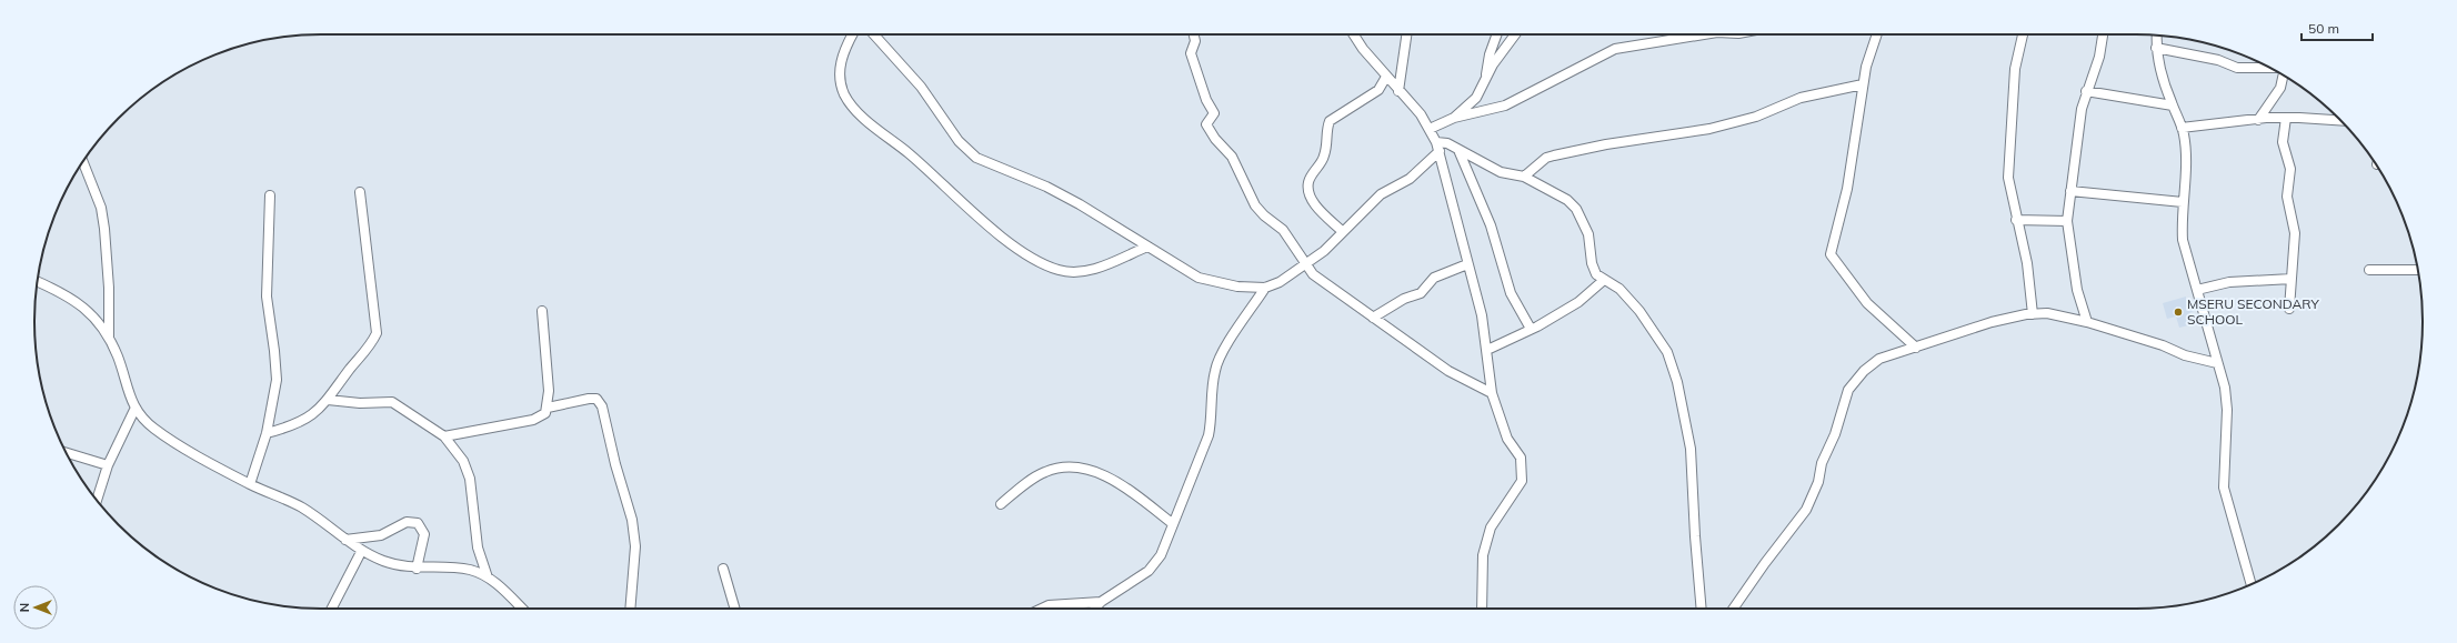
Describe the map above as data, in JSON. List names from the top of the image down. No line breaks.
{"places":["MSERU SECONDARY SCHOOL"],"scale_bar":"50 m","north":"left"}
